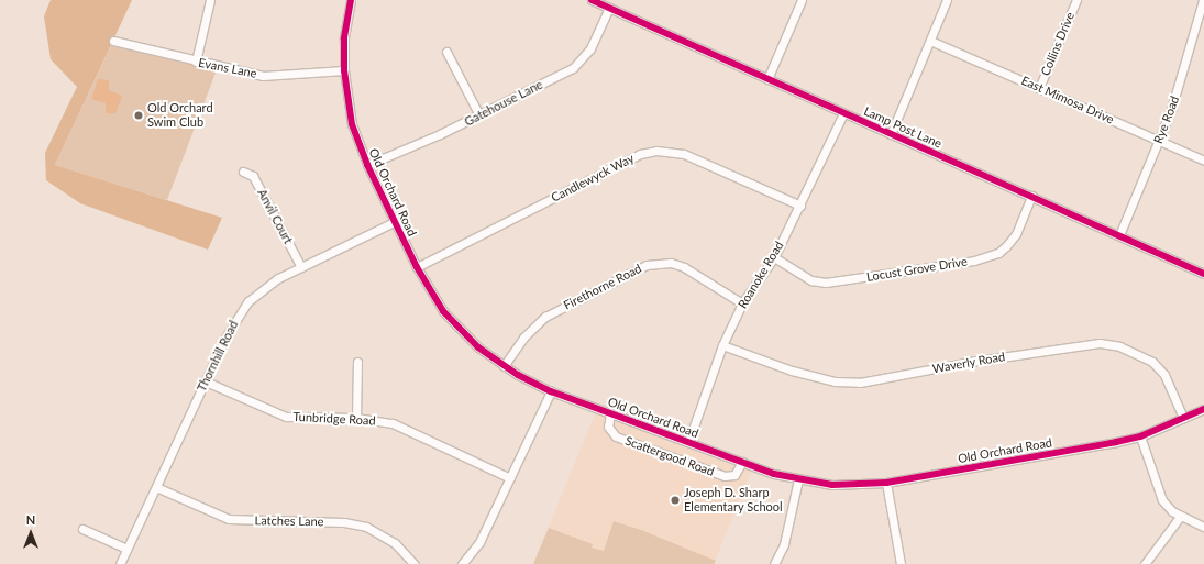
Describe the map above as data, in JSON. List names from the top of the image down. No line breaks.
{"streets":{"street":["Collins Drive","Evans Lane","East Mimosa Drive","Gatehouse Lane","Rye Road","Lamp Post Lane","Candlewyck Way","Old Orchard Road","Anvil Court","Locust Grove Drive","Roanoke Road","Firethorne Road","Thornhill Road","Waverly Road","Tunbridge Road","Scattergood Road","Latches Lane"]},"crossings":[["Collins Drive","East Mimosa Drive"],["Evans Lane","Old Orchard Road"],["East Mimosa Drive","Rye Road"],["Gatehouse Lane","Lamp Post Lane"],["Gatehouse Lane","Old Orchard Road"],["Rye Road","Lamp Post Lane"],["Lamp Post Lane","Locust Grove Drive"],["Lamp Post Lane","Roanoke Road"],["Candlewyck Way","Old Orchard Road"],["Candlewyck Way","Roanoke Road"],["Old Orchard Road","Roanoke Road"],["Old Orchard Road","Firethorne Road"],["Old Orchard Road","Thornhill Road"],["Old Orchard Road","Waverly Road"],["Old Orchard Road","Scattergood Road"],["Anvil Court","Thornhill Road"],["Locust Grove Drive","Roanoke Road"],["Roanoke Road","Firethorne Road"],["Roanoke Road","Waverly Road"],["Thornhill Road","Tunbridge Road"],["Thornhill Road","Latches Lane"]],"places":["Old Orchard Swim Club","Joseph D. Sharp Elementary School"],"north":"top"}
